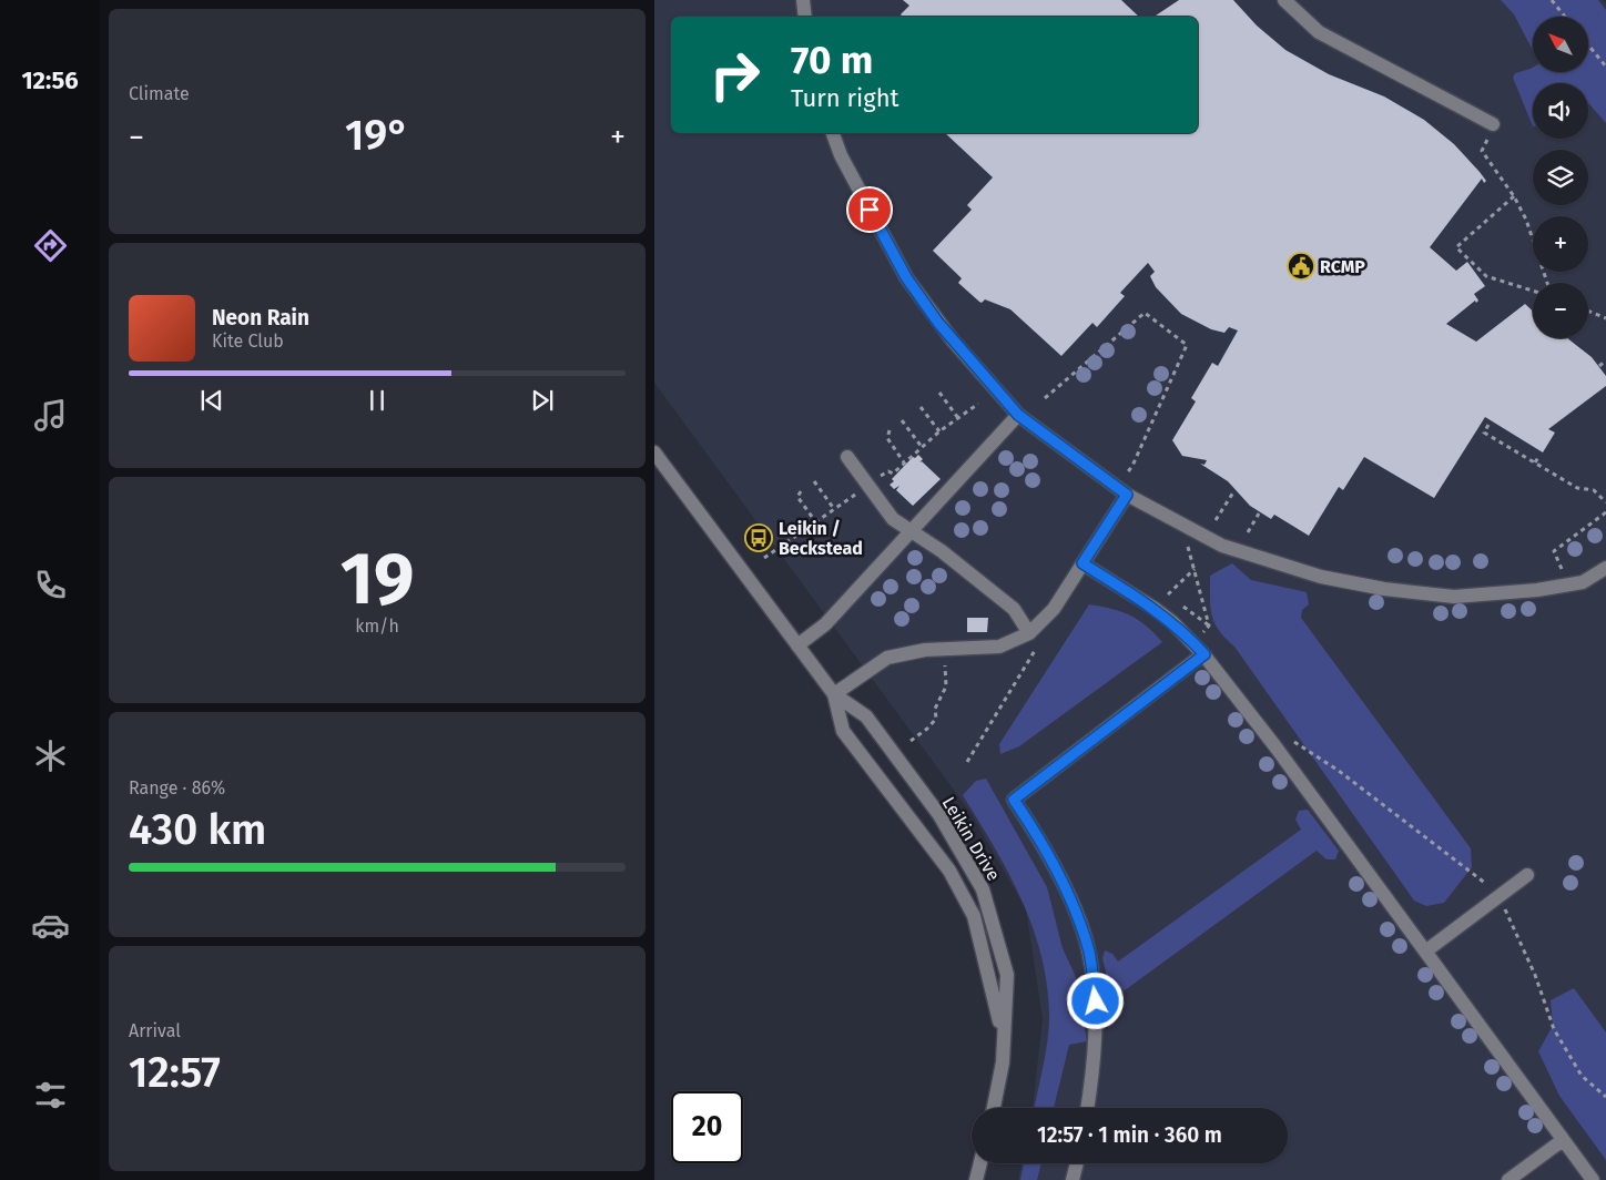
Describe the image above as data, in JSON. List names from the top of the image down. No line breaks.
{"streets":{"street":["Leikin Drive"]},"places":{"public building":["RCMP"],"bus stop":["Leikin / Beckstead"]},"north":"top left","page":{"tabs":"12:56","tile":["Climate",["19","km/h"],["Range · 86%","430 km"],["Arrival","12:57"]],"map_buttons":["+","−"],"turn":["70 m","Turn right"],"heat":["−","19°","+"],"song":["Neon Rain","Kite Club"],"limit":"20","trip":"12:57 · 1 min · 360 m"}}
